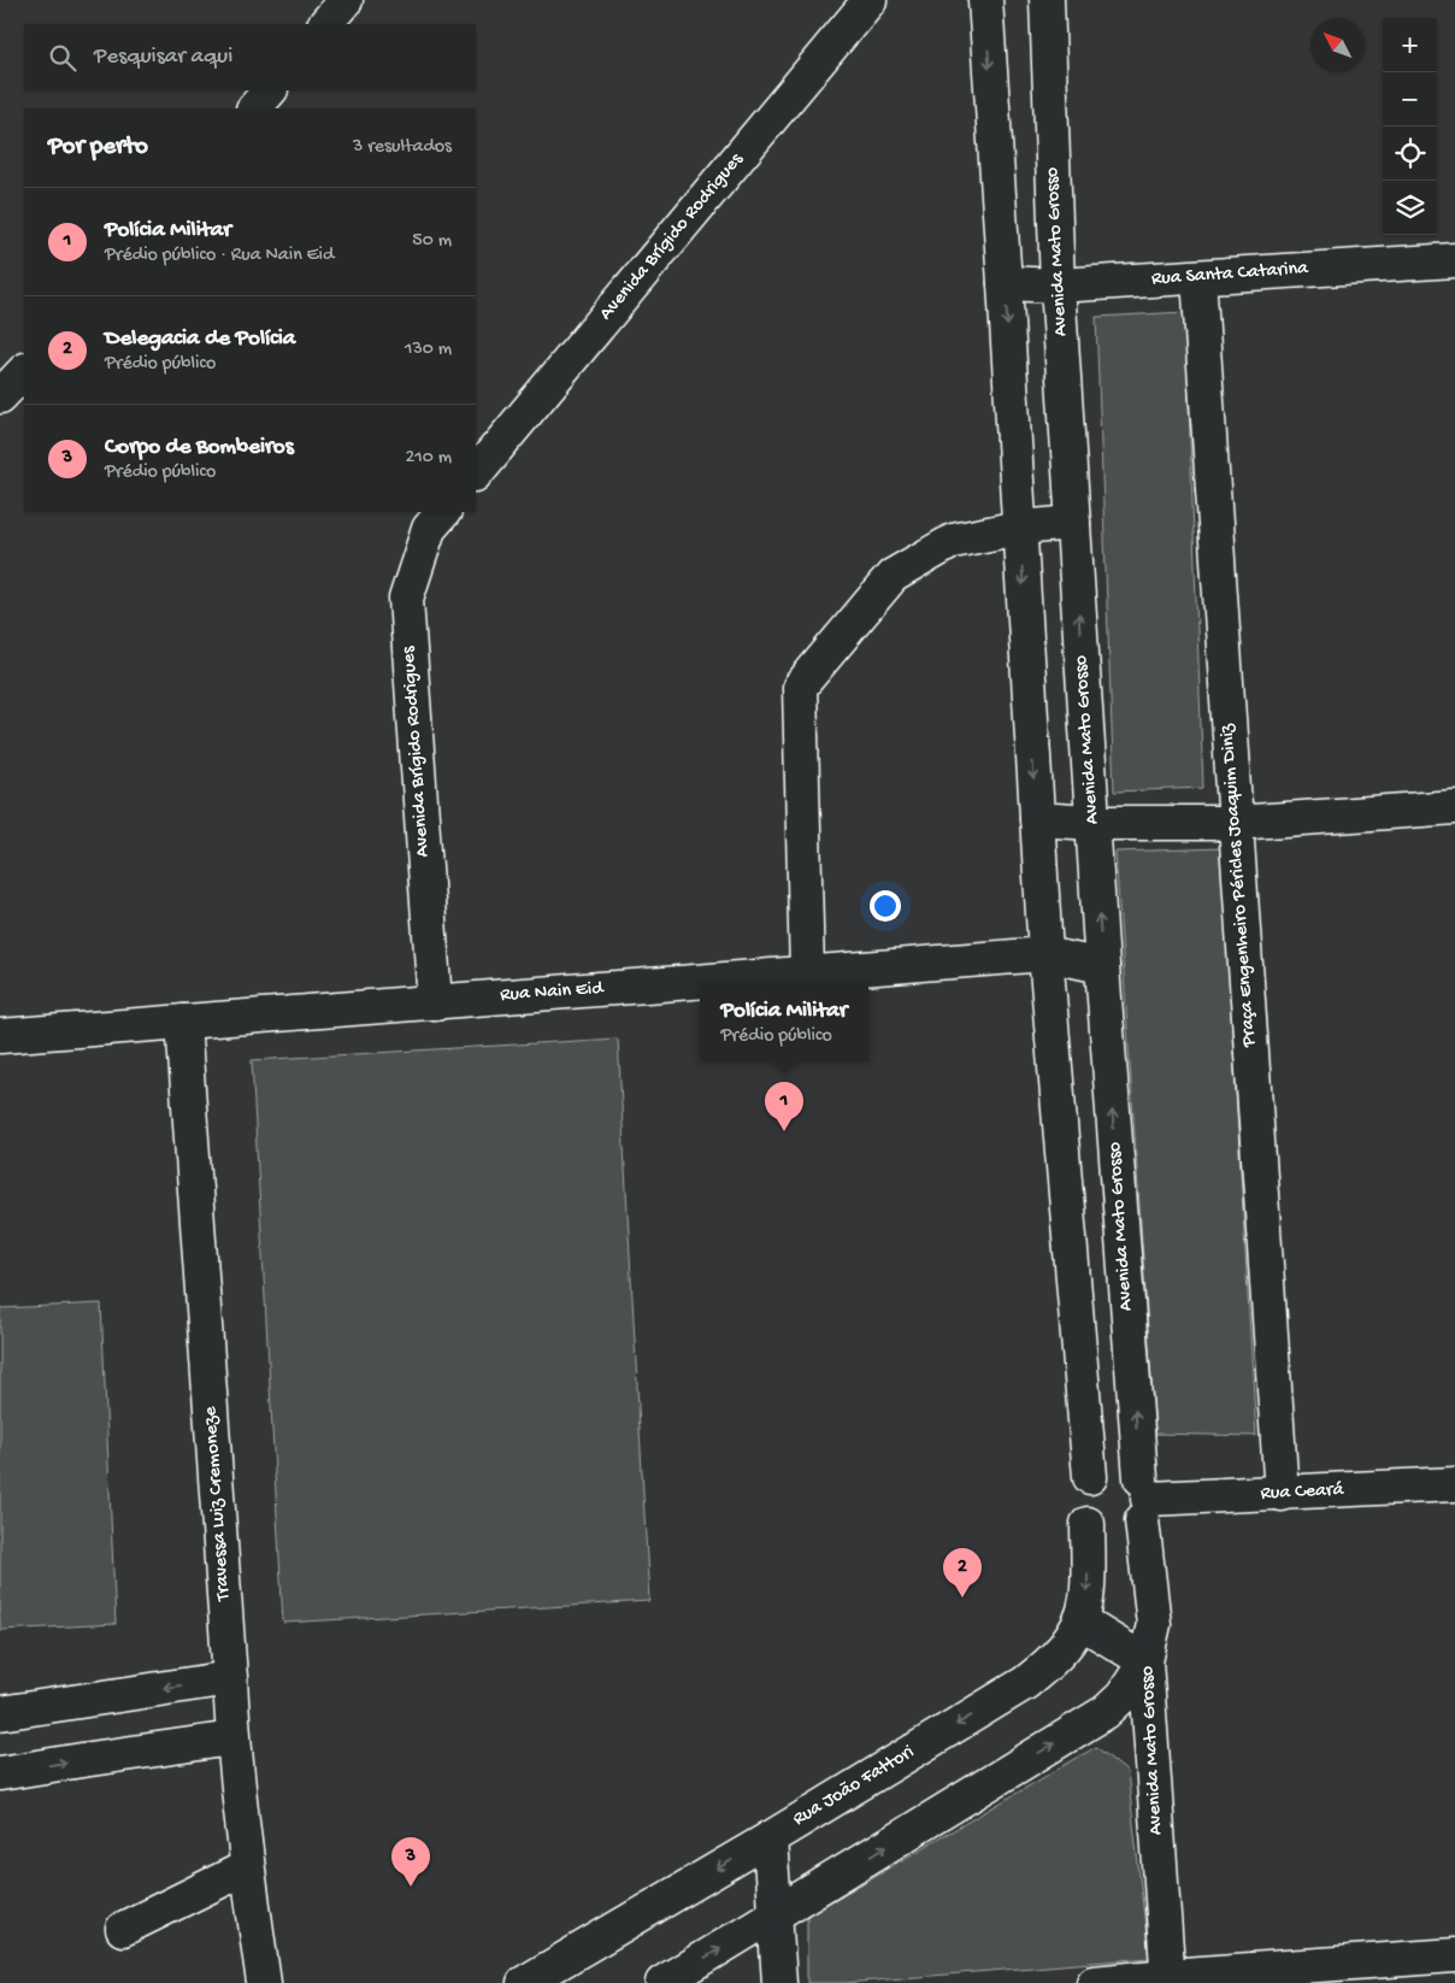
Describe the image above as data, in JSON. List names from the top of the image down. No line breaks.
{"streets":{"street":["Avenida Brígido Rodrigues","Avenida Mato Grosso","Rua Santa Catarina","Praça Engenheiro Péricles Joaquim Diniz","Rua Nain Eid","Rua Ceará","Travessa Luiz Cremoneze","Rua João Fattori"]},"crossings":[["Avenida Brígido Rodrigues","Rua Nain Eid"],["Avenida Mato Grosso","Rua Santa Catarina"],["Avenida Mato Grosso","Rua Nain Eid"],["Avenida Mato Grosso","Rua Ceará"],["Avenida Mato Grosso","Rua João Fattori"],["Rua Santa Catarina","Praça Engenheiro Péricles Joaquim Diniz"],["Praça Engenheiro Péricles Joaquim Diniz","Rua Ceará"],["Rua Nain Eid","Travessa Luiz Cremoneze"],["Rua Ceará","Rua João Fattori"]],"north":"top left","page":{"map_buttons":["+","−"],"search":"Pesquisar aqui","heading":["Por perto","3 resultados"],"list":[{"mark":"1","name":"Polícia Militar","note":"Prédio público · Rua Nain Eid","value":"50 m"},{"mark":"2","name":"Delegacia de Polícia","note":"Prédio público","value":"130 m"},{"mark":"3","name":"Corpo de Bombeiros","note":"Prédio público","value":"210 m"}],"popup":["Polícia Militar","Prédio público"],"pins":["1","2","3"]}}
